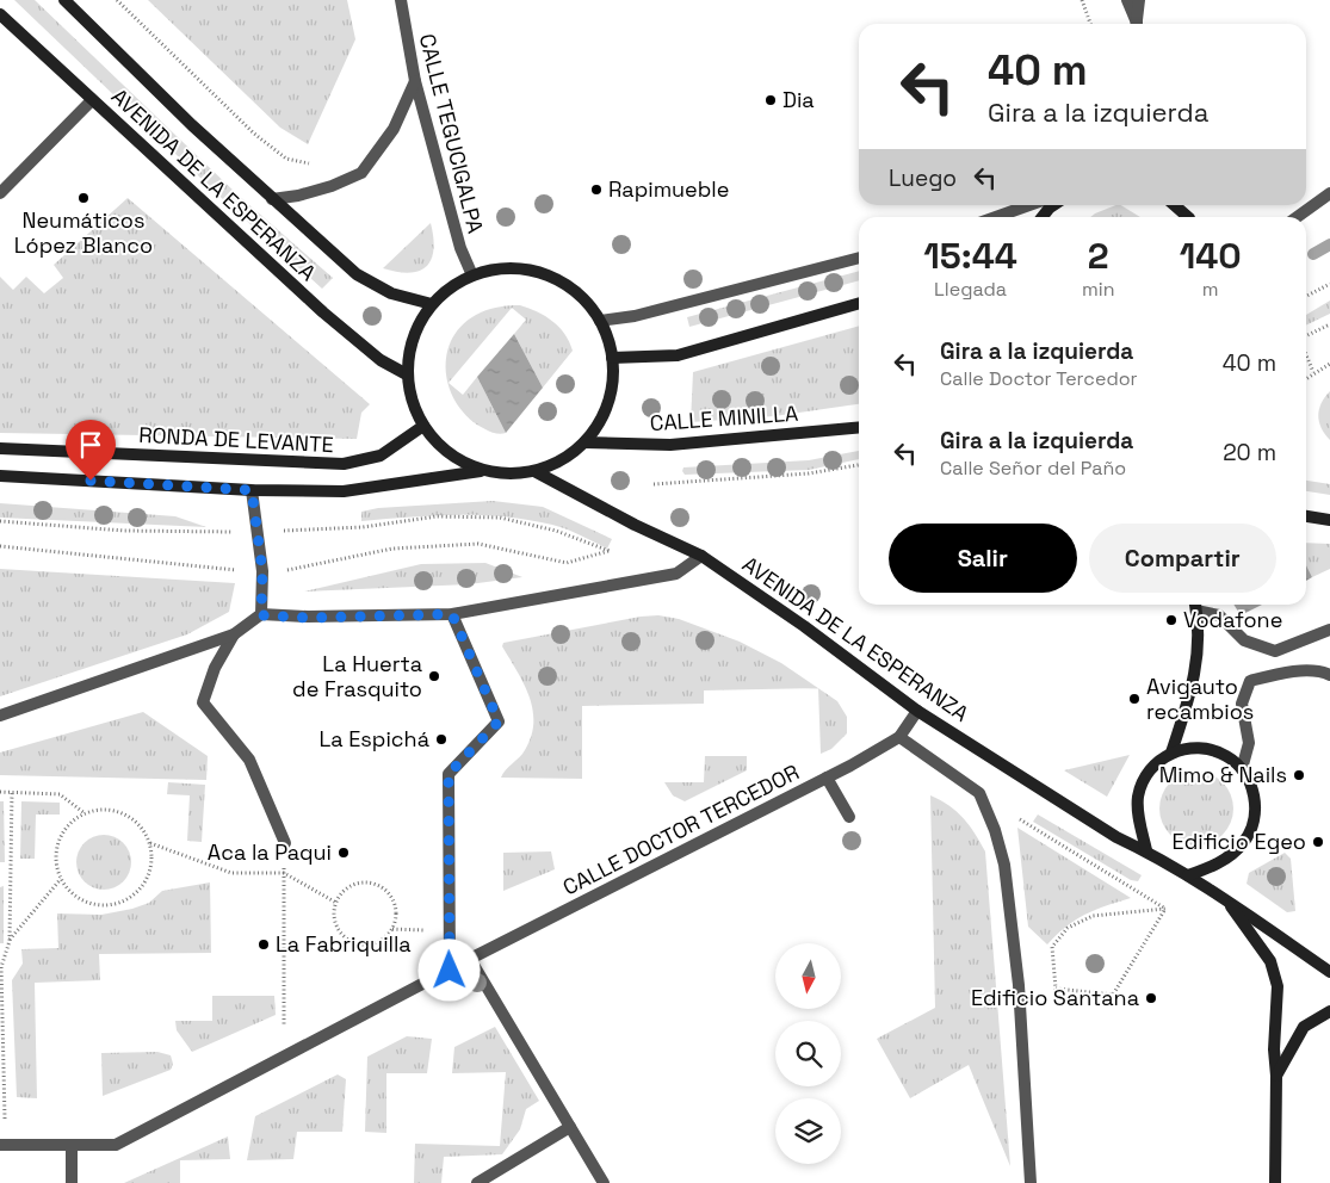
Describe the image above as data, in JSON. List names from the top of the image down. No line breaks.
{"streets":{"main road":["AVENIDA DE LA ESPERANZA","CALLE MINILLA","RONDA DE LEVANTE"],"street":["CALLE TEGUCIGALPA","CALLE DOCTOR TERCEDOR"]},"crossings":[["CALLE TEGUCIGALPA","AVENIDA DE LA ESPERANZA"],["CALLE TEGUCIGALPA","CALLE MINILLA"],["CALLE TEGUCIGALPA","RONDA DE LEVANTE"],["AVENIDA DE LA ESPERANZA","CALLE MINILLA"],["AVENIDA DE LA ESPERANZA","RONDA DE LEVANTE"],["AVENIDA DE LA ESPERANZA","CALLE DOCTOR TERCEDOR"],["CALLE MINILLA","RONDA DE LEVANTE"]],"places":["Dia","Rapimueble","Neumáticos López Blanco","Vodafone","La Huerta de Frasquito","Avigauto recambios","La Espichá","Mimo & Nails","Edificio Egeo","Aca la Paqui","La Fabriquilla","Edificio Santana"],"north":"bottom","page":{"turn":["40 m","Gira a la izquierda"],"then":"Luego","eta":["15:44","Llegada","2","min","140","m"],"list":[{"name":"Gira a la izquierda","note":"Calle Doctor Tercedor","value":"40 m"},{"name":"Gira a la izquierda","note":"Calle Señor del Paño","value":"20 m"}],"buttons":["Salir","Compartir"]}}
